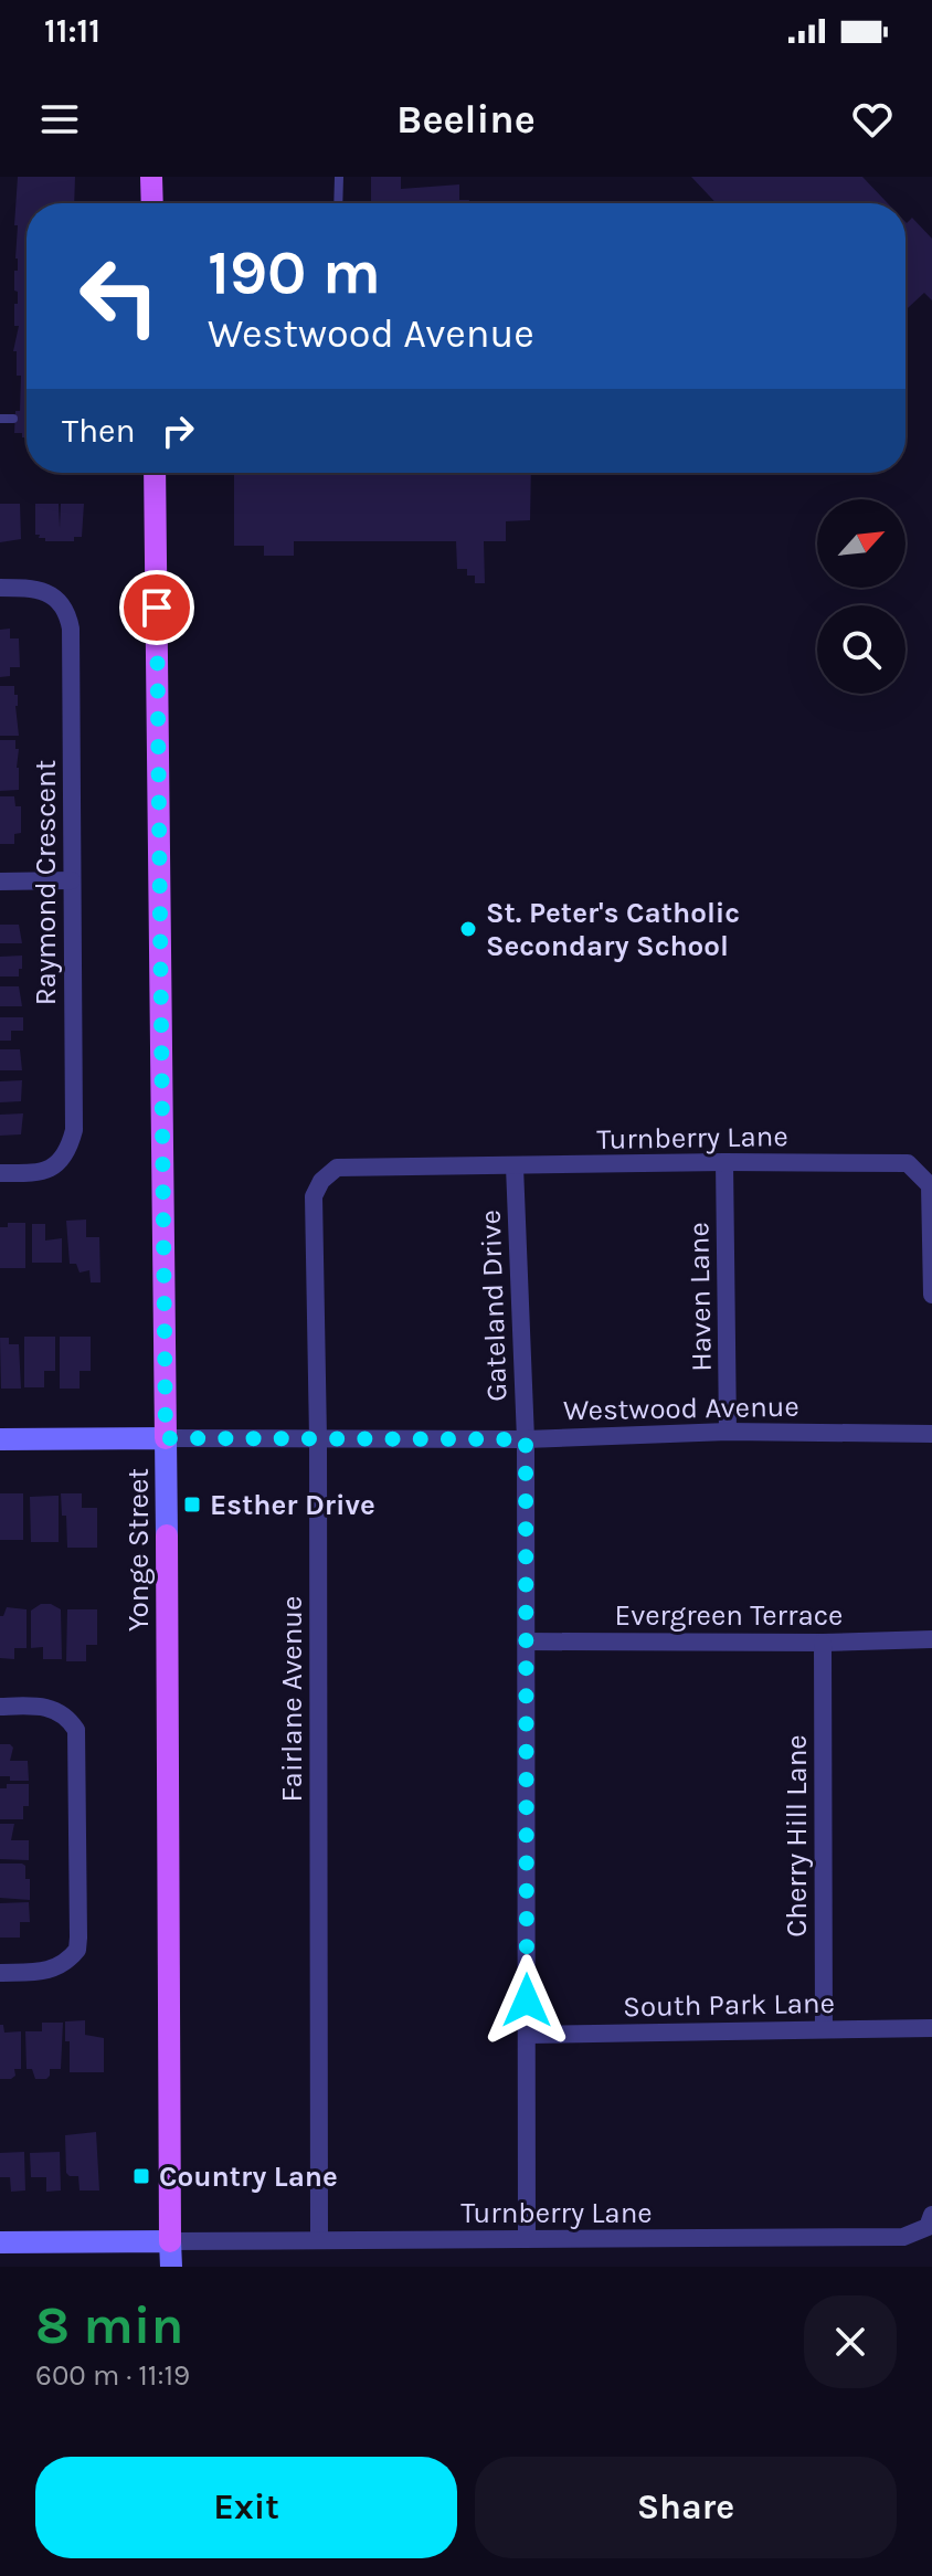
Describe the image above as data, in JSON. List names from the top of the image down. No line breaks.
{"streets":{"main road":["Yonge Street"],"street":["Raymond Crescent","Turnberry Lane","Haven Lane","Gateland Drive","Westwood Avenue","Evergreen Terrace","Fairlane Avenue","Cherry Hill Lane","South Park Lane"]},"crossings":[["Turnberry Lane","Haven Lane"],["Turnberry Lane","Gateland Drive"],["Turnberry Lane","Yonge Street"],["Turnberry Lane","Fairlane Avenue"],["Haven Lane","Westwood Avenue"],["Gateland Drive","Westwood Avenue"],["Gateland Drive","Evergreen Terrace"],["Gateland Drive","South Park Lane"],["Westwood Avenue","Yonge Street"],["Westwood Avenue","Fairlane Avenue"],["Evergreen Terrace","Cherry Hill Lane"],["Cherry Hill Lane","South Park Lane"]],"places":{"other":["St. Peter's Catholic Secondary School"],"transit":["Esther Drive","Country Lane"]},"north":"top right","page":{"status":"11:11","header":"Beeline","turn":["190 m","Westwood Avenue"],"then":"Then","heading":["8 min","600 m · 11:19"],"buttons":["Exit","Share"]}}
